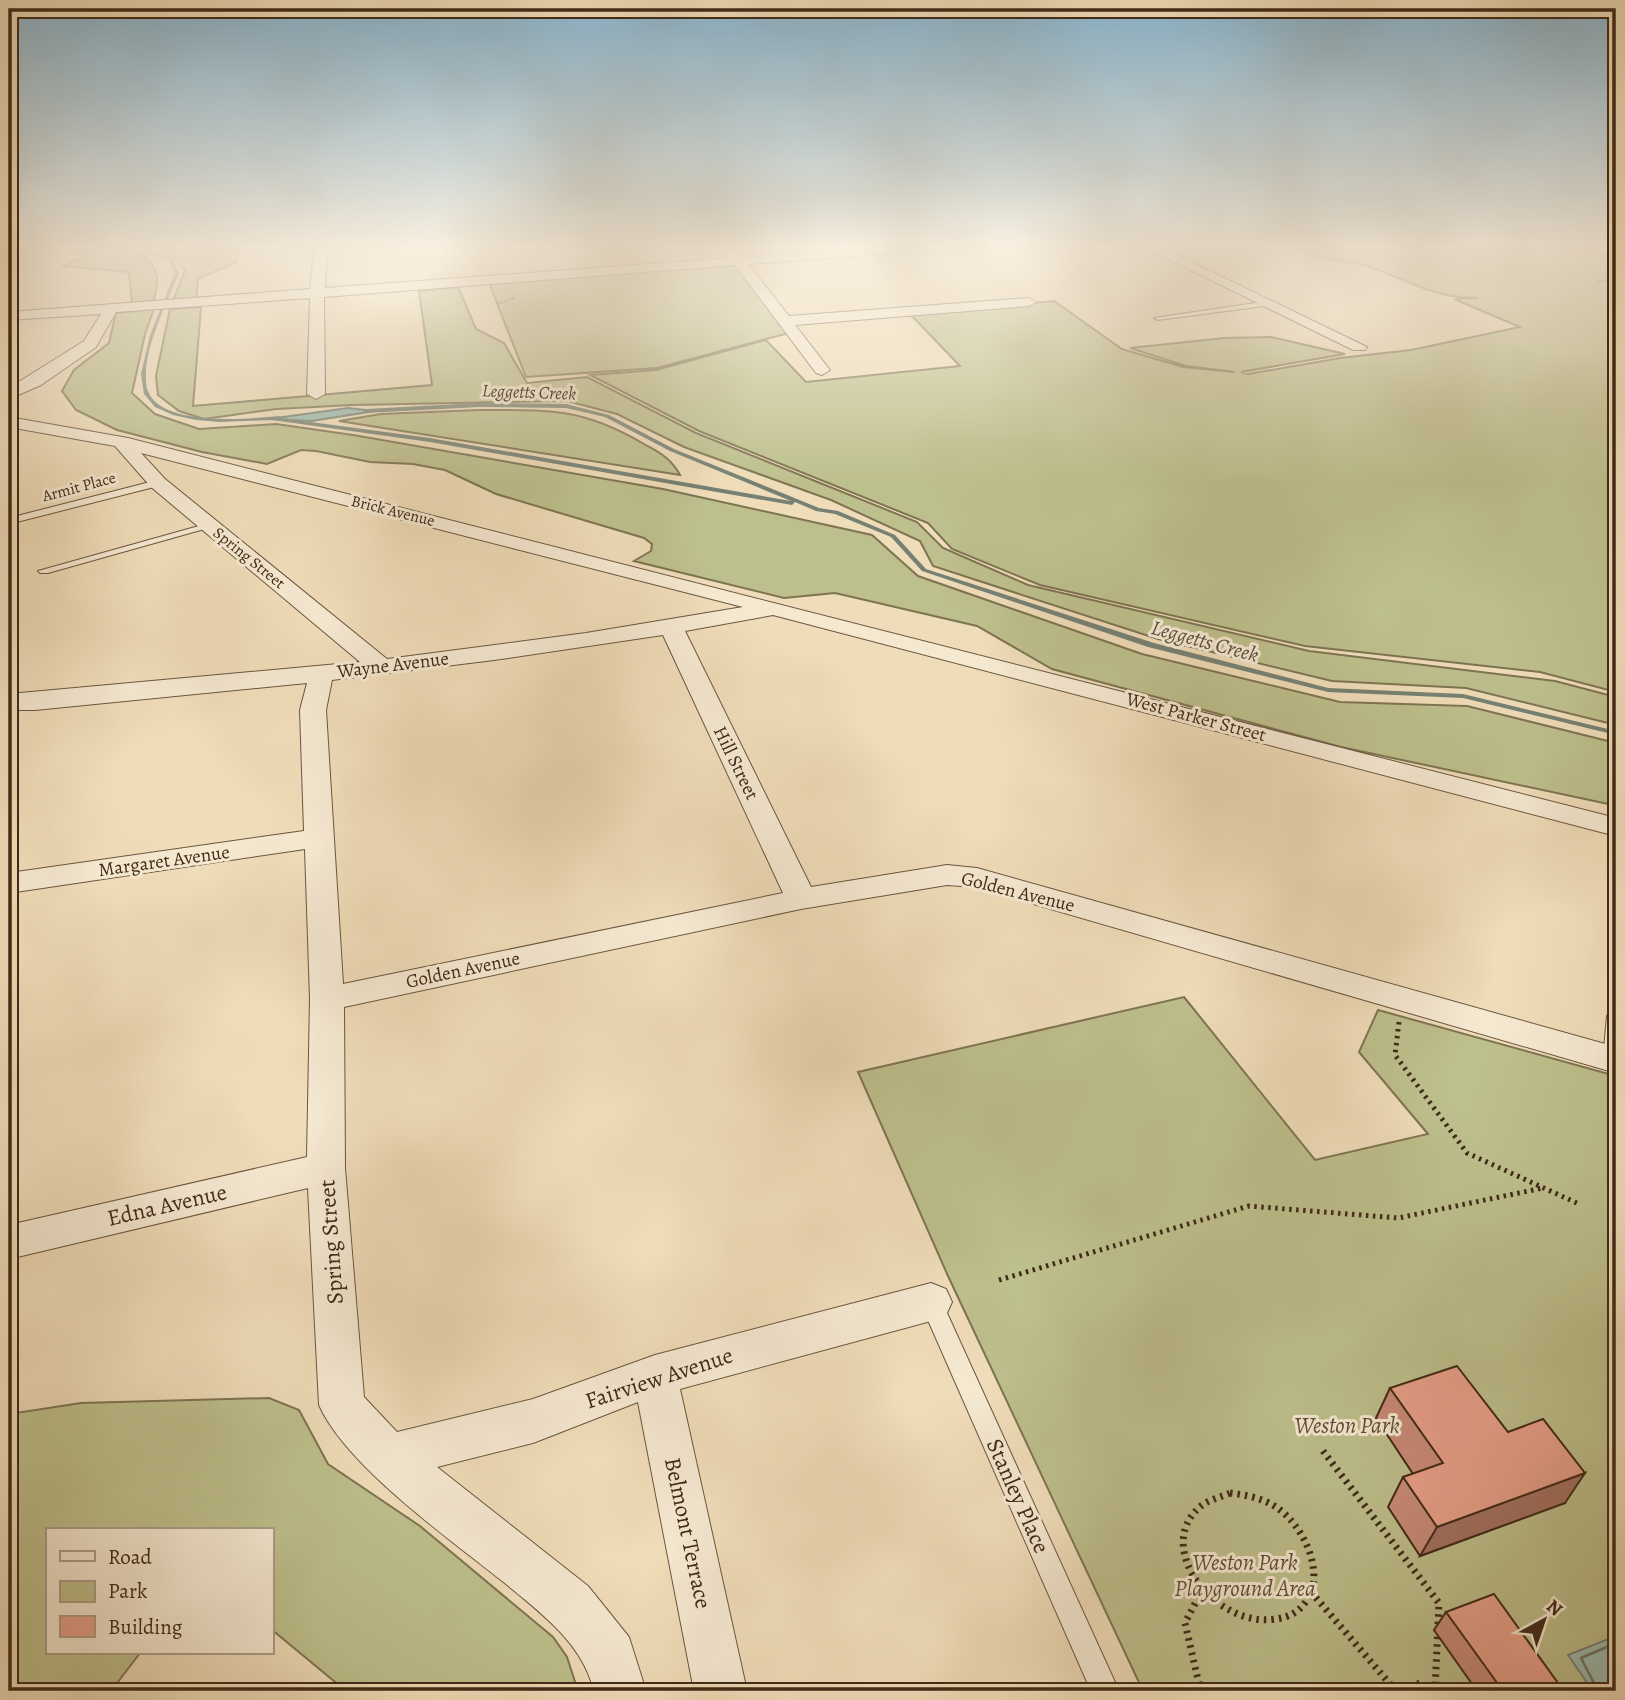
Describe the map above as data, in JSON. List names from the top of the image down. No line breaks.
{"streets":{"street":["Brick Avenue","Spring Street","Wayne Avenue","West Parker Street","Hill Street","Margaret Avenue","Golden Avenue","Edna Avenue","Fairview Avenue","Belmont Terrace"],"lane":["Armit Place","Stanley Place"]},"crossings":[["Armit Place","Spring Street"],["Brick Avenue","Spring Street"],["Brick Avenue","Wayne Avenue"],["Brick Avenue","West Parker Street"],["Spring Street","Wayne Avenue"],["Spring Street","Margaret Avenue"],["Spring Street","Golden Avenue"],["Spring Street","Edna Avenue"],["Spring Street","Fairview Avenue"],["Wayne Avenue","West Parker Street"],["Wayne Avenue","Hill Street"],["Hill Street","Golden Avenue"],["Fairview Avenue","Stanley Place"],["Fairview Avenue","Belmont Terrace"]],"water":["Leggetts Creek"],"parks":["Weston Park","Weston Park Playground Area"],"legend":["Road","Park","Building"],"north":"top right"}
